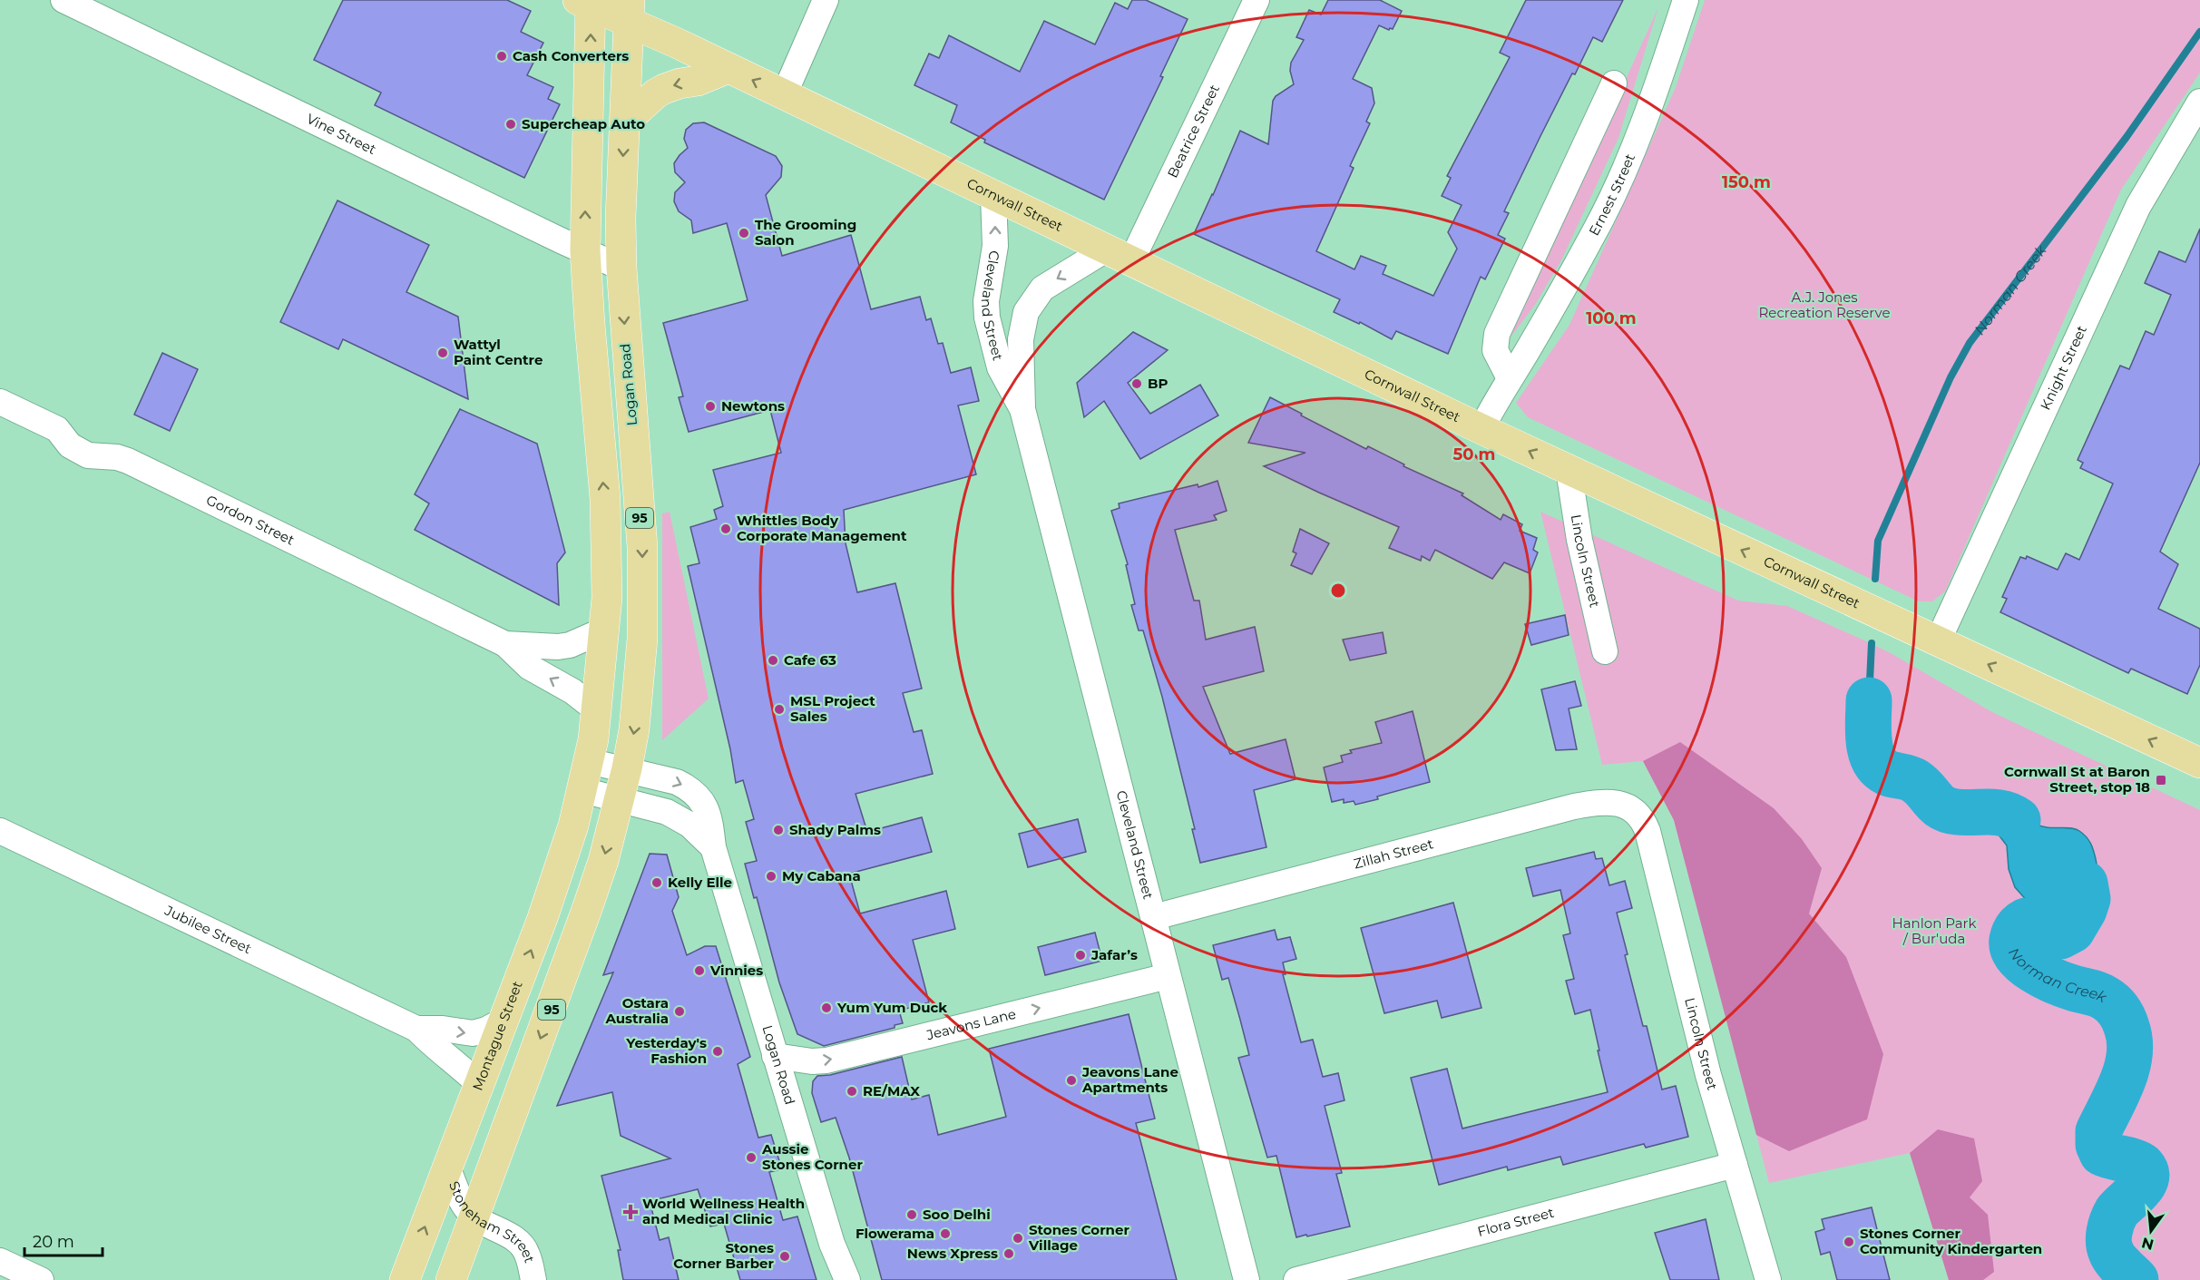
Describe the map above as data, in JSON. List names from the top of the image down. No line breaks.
{"streets":{"main road":["Cornwall Street","Logan Road","95","Montague Street"],"street":["Beatrice Street","Vine Street","Ernest Street","Cleveland Street","Knight Street","Gordon Street","Lincoln Street","Zillah Street","Jubilee Street","Jeavons Lane","Stoneham Street","Flora Street"]},"crossings":[["Beatrice Street","Cornwall Street"],["Beatrice Street","Cleveland Street"],["Vine Street","Logan Road"],["Vine Street","95"],["Ernest Street","Cornwall Street"],["Cornwall Street","Cleveland Street"],["Cornwall Street","Knight Street"],["Cornwall Street","Logan Road"],["Cornwall Street","95"],["Cornwall Street","Lincoln Street"],["Cleveland Street","Zillah Street"],["Cleveland Street","Jeavons Lane"],["Logan Road","95"],["Logan Road","Jeavons Lane"],["Logan Road","Montague Street"],["95","Gordon Street"],["95","Montague Street"],["95","Stoneham Street"],["Lincoln Street","Zillah Street"],["Lincoln Street","Flora Street"],["Jubilee Street","Montague Street"],["Montague Street","Stoneham Street"]],"one_way":["Cornwall Street","Jeavons Lane"],"water":["Norman Creek"],"parks":["A.J. Jones Recreation Reserve","Hanlon Park / Bur'uda"],"places":{"other":["Cash Converters","Supercheap Auto","The Grooming Salon","Wattyl Paint Centre","BP","Newtons","Whittles Body Corporate Management","Cafe 63","MSL Project Sales","Shady Palms","My Cabana","Kelly Elle","Jafar’s","Vinnies","Yum Yum Duck","Ostara Australia","Yesterday's Fashion","Jeavons Lane Apartments","RE/MAX","Aussie Stones Corner","Soo Delhi","Flowerama","Stones Corner Village","Stones Corner Community Kindergarten","News Xpress","Stones Corner Barber"],"transit":["Cornwall St at Baron Street, stop 18"],"health":["World Wellness Health and Medical Clinic"]},"scale_bar":"20 m","north":"bottom","rings":["150 m","100 m","50 m"]}
